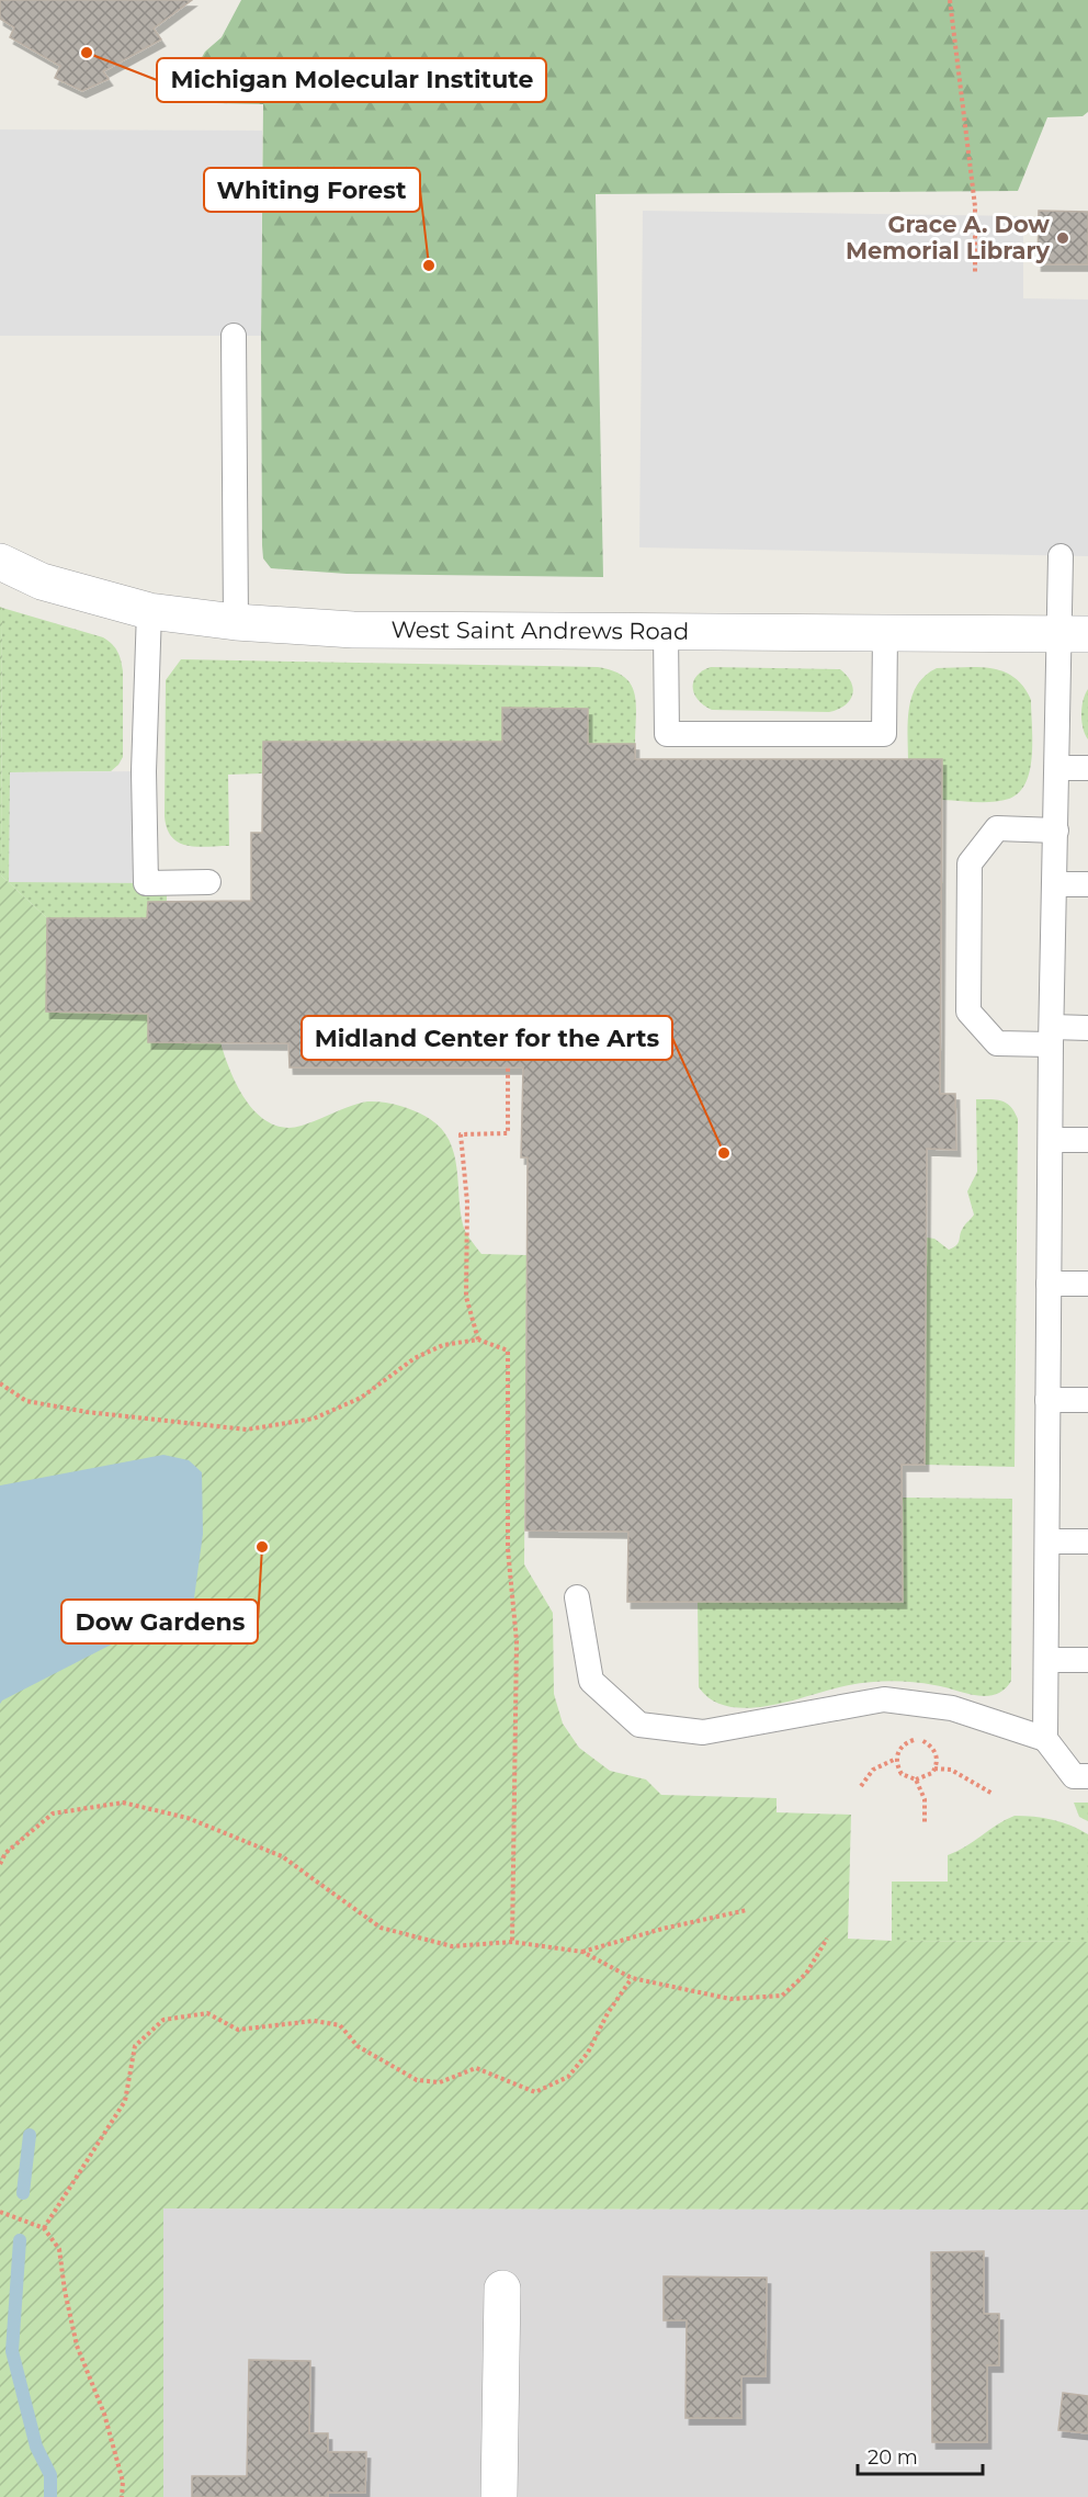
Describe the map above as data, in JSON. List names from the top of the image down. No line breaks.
{"streets":{"street":["West Saint Andrews Road"]},"places":["Michigan Molecular Institute","Grace A. Dow Memorial Library","Whiting Forest","Midland Center for the Arts","Dow Gardens"],"scale_bar":"20 m"}
